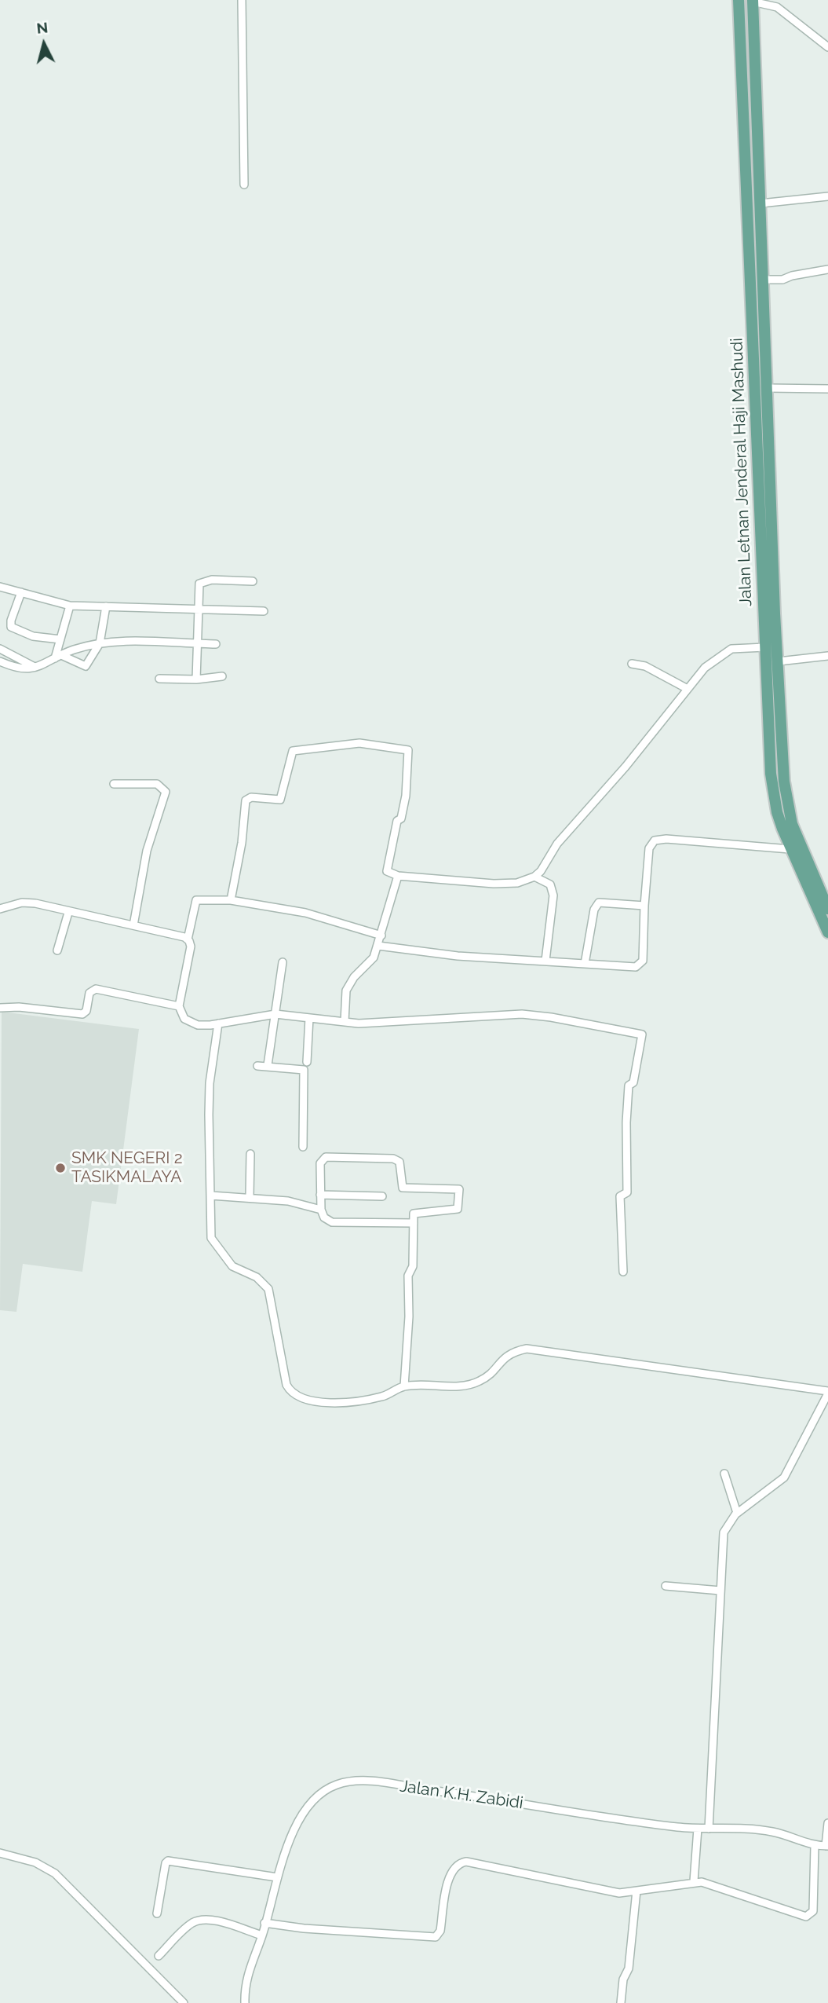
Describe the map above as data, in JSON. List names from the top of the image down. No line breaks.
{"streets":{"main road":["Jalan Letnan Jenderal Haji Mashudi"],"street":["Jalan K.H. Zabidi"]},"places":["SMK NEGERI 2 TASIKMALAYA"],"north":"top"}
